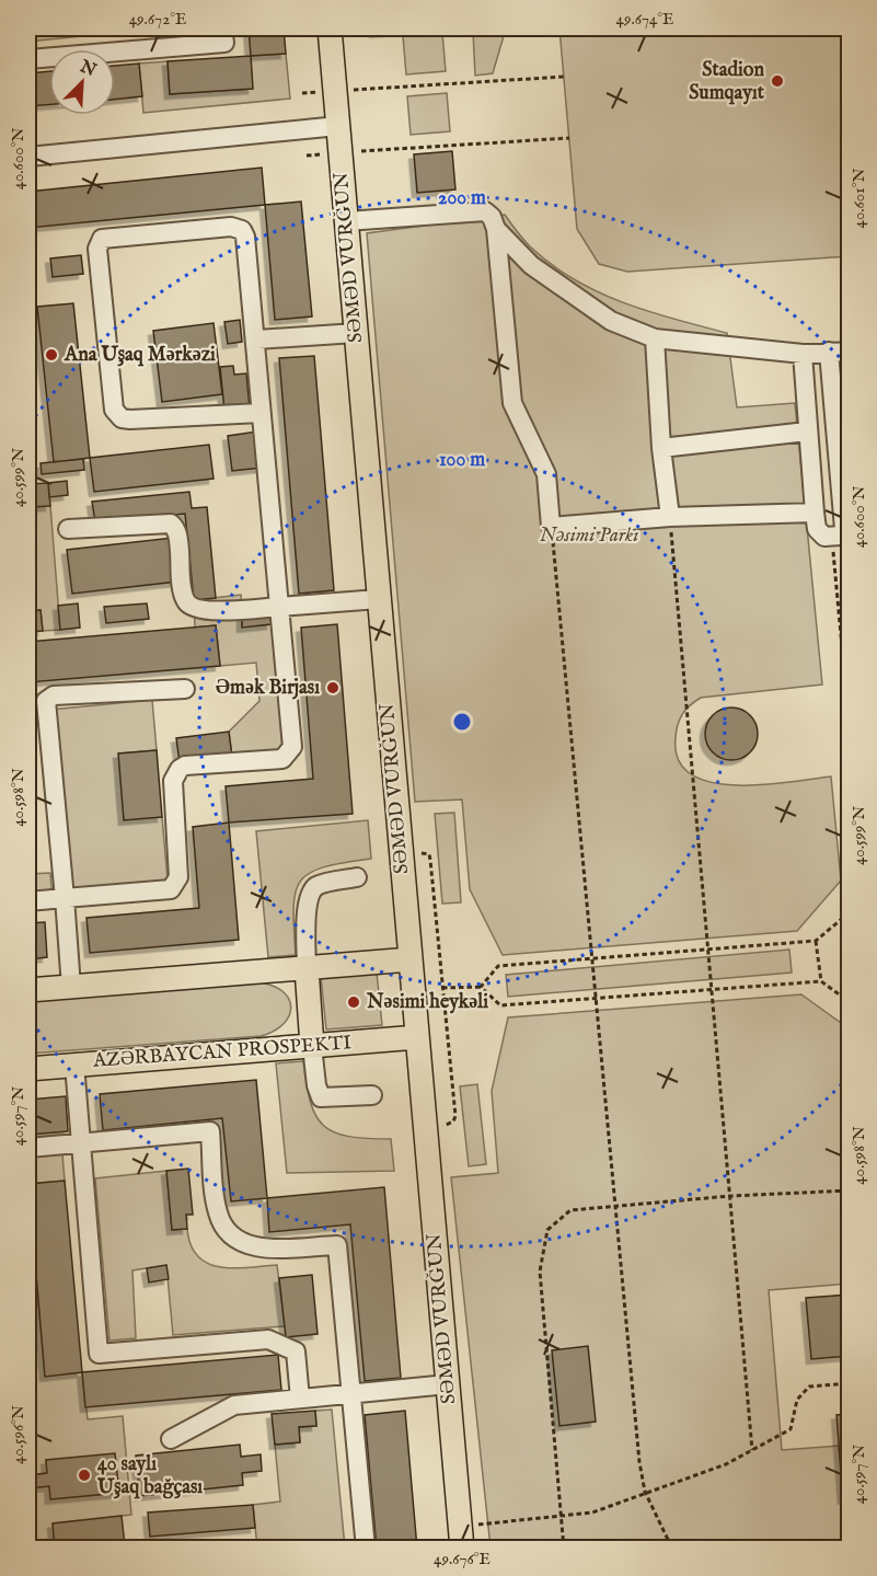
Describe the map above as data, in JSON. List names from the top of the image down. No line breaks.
{"streets":{"main road":["SƏMƏD VURĞUN","AZƏRBAYCAN PROSPEKTI"]},"crossings":[["SƏMƏD VURĞUN","AZƏRBAYCAN PROSPEKTI"]],"parks":["Nəsimi Parkı"],"places":["Stadion Sumqayıt","Ana Uşaq Mərkəzi","Əmək Birjası","Nəsimi heykəli","40 saylı Uşaq bağçası"],"north":"top right","coordinates":["49.672°E","49.674°E","40.600°N","40.601°N","40.599°N","40.598°N","40.597°N","40.596°N","49.676°E"],"rings":["200 m","100 m"]}
